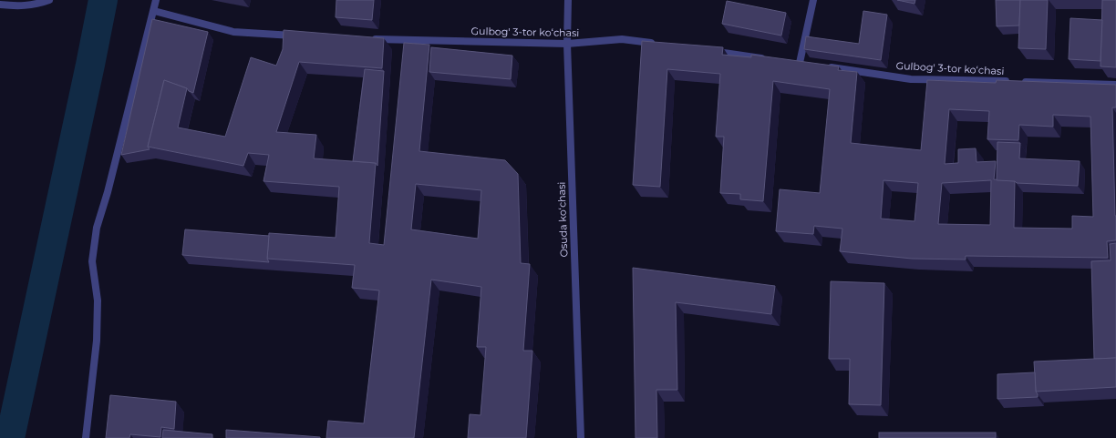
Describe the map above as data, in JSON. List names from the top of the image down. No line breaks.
{"streets":{"street":["Gulbog' 3-tor koʻchasi","Osuda koʻchasi"]},"crossings":[["Gulbog' 3-tor koʻchasi","Osuda koʻchasi"]]}
